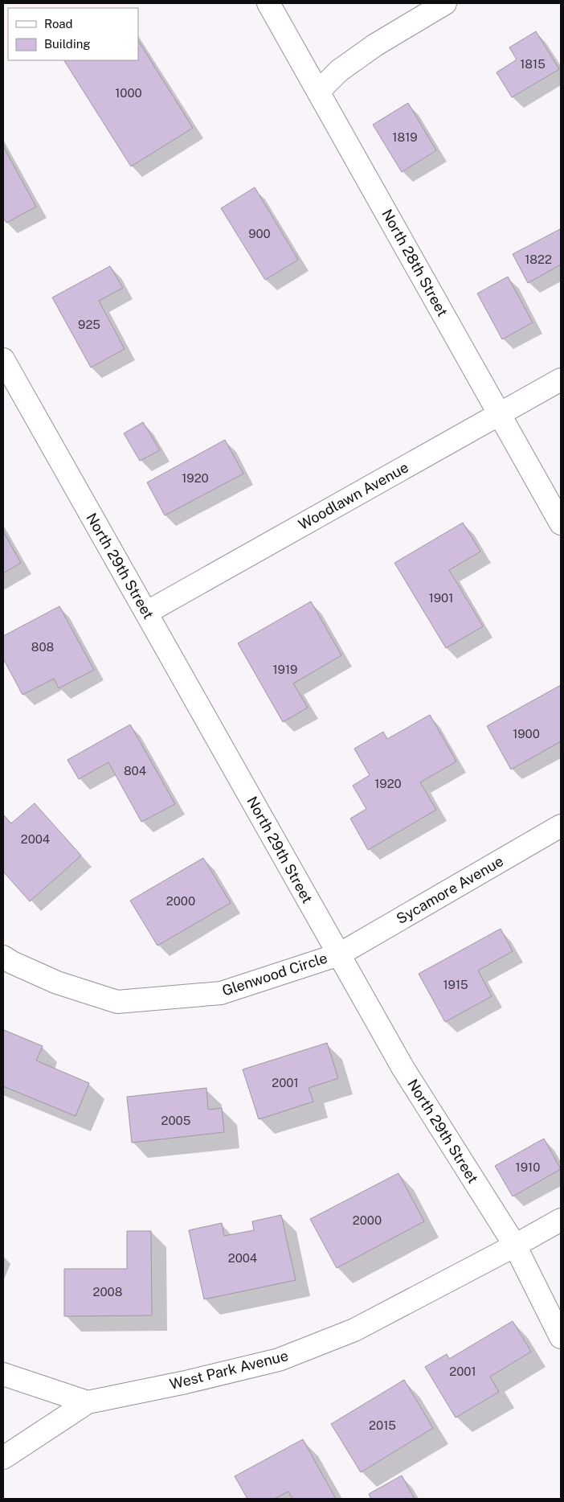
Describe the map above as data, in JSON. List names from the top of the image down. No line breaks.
{"streets":{"street":["North 28th Street","Woodlawn Avenue","North 29th Street","Sycamore Avenue","Glenwood Circle","West Park Avenue"]},"crossings":[["North 28th Street","Woodlawn Avenue"],["Woodlawn Avenue","North 29th Street"],["North 29th Street","Sycamore Avenue"],["North 29th Street","Glenwood Circle"],["North 29th Street","West Park Avenue"],["Sycamore Avenue","Glenwood Circle"]],"house_numbers":["1815","1000","1819","900","1822","925","1920","1901","808","1919","1900","804","1920","2004","2000","1915","2001","2005","1910","2000","2004","2008","2001","2015"],"legend":["Road","Building"]}
